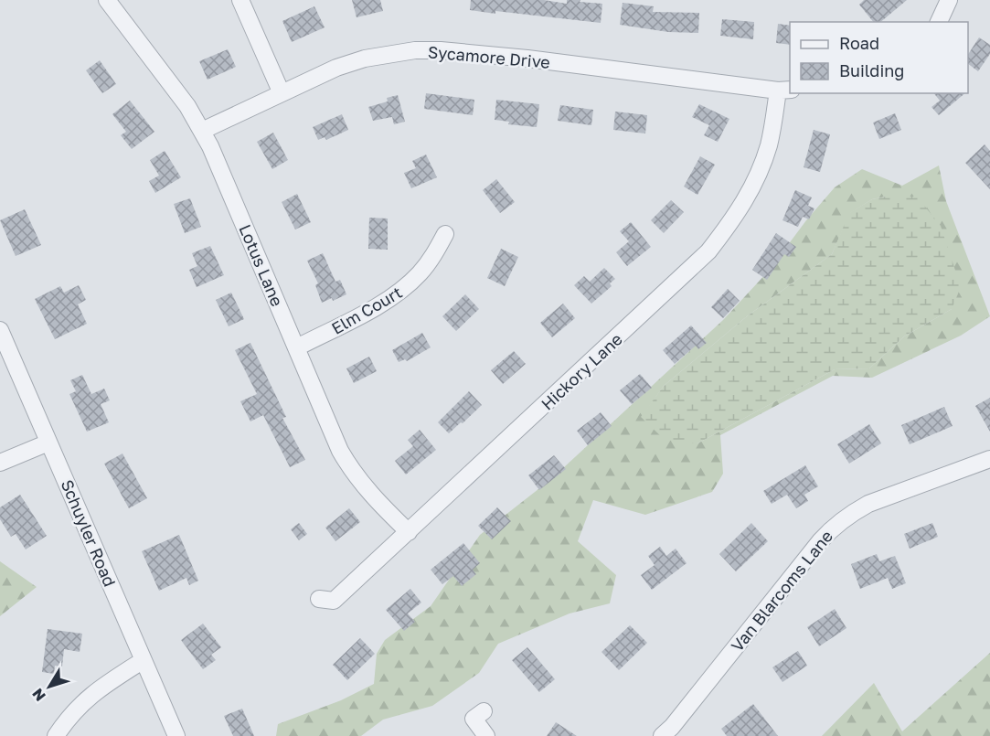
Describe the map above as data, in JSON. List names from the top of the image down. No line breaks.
{"streets":{"street":["Sycamore Drive","Lotus Lane","Elm Court","Hickory Lane","Schuyler Road","Van Blarcoms Lane"]},"crossings":[["Sycamore Drive","Lotus Lane"],["Sycamore Drive","Hickory Lane"],["Lotus Lane","Elm Court"],["Lotus Lane","Hickory Lane"]],"legend":["Road","Building"],"north":"bottom left"}
